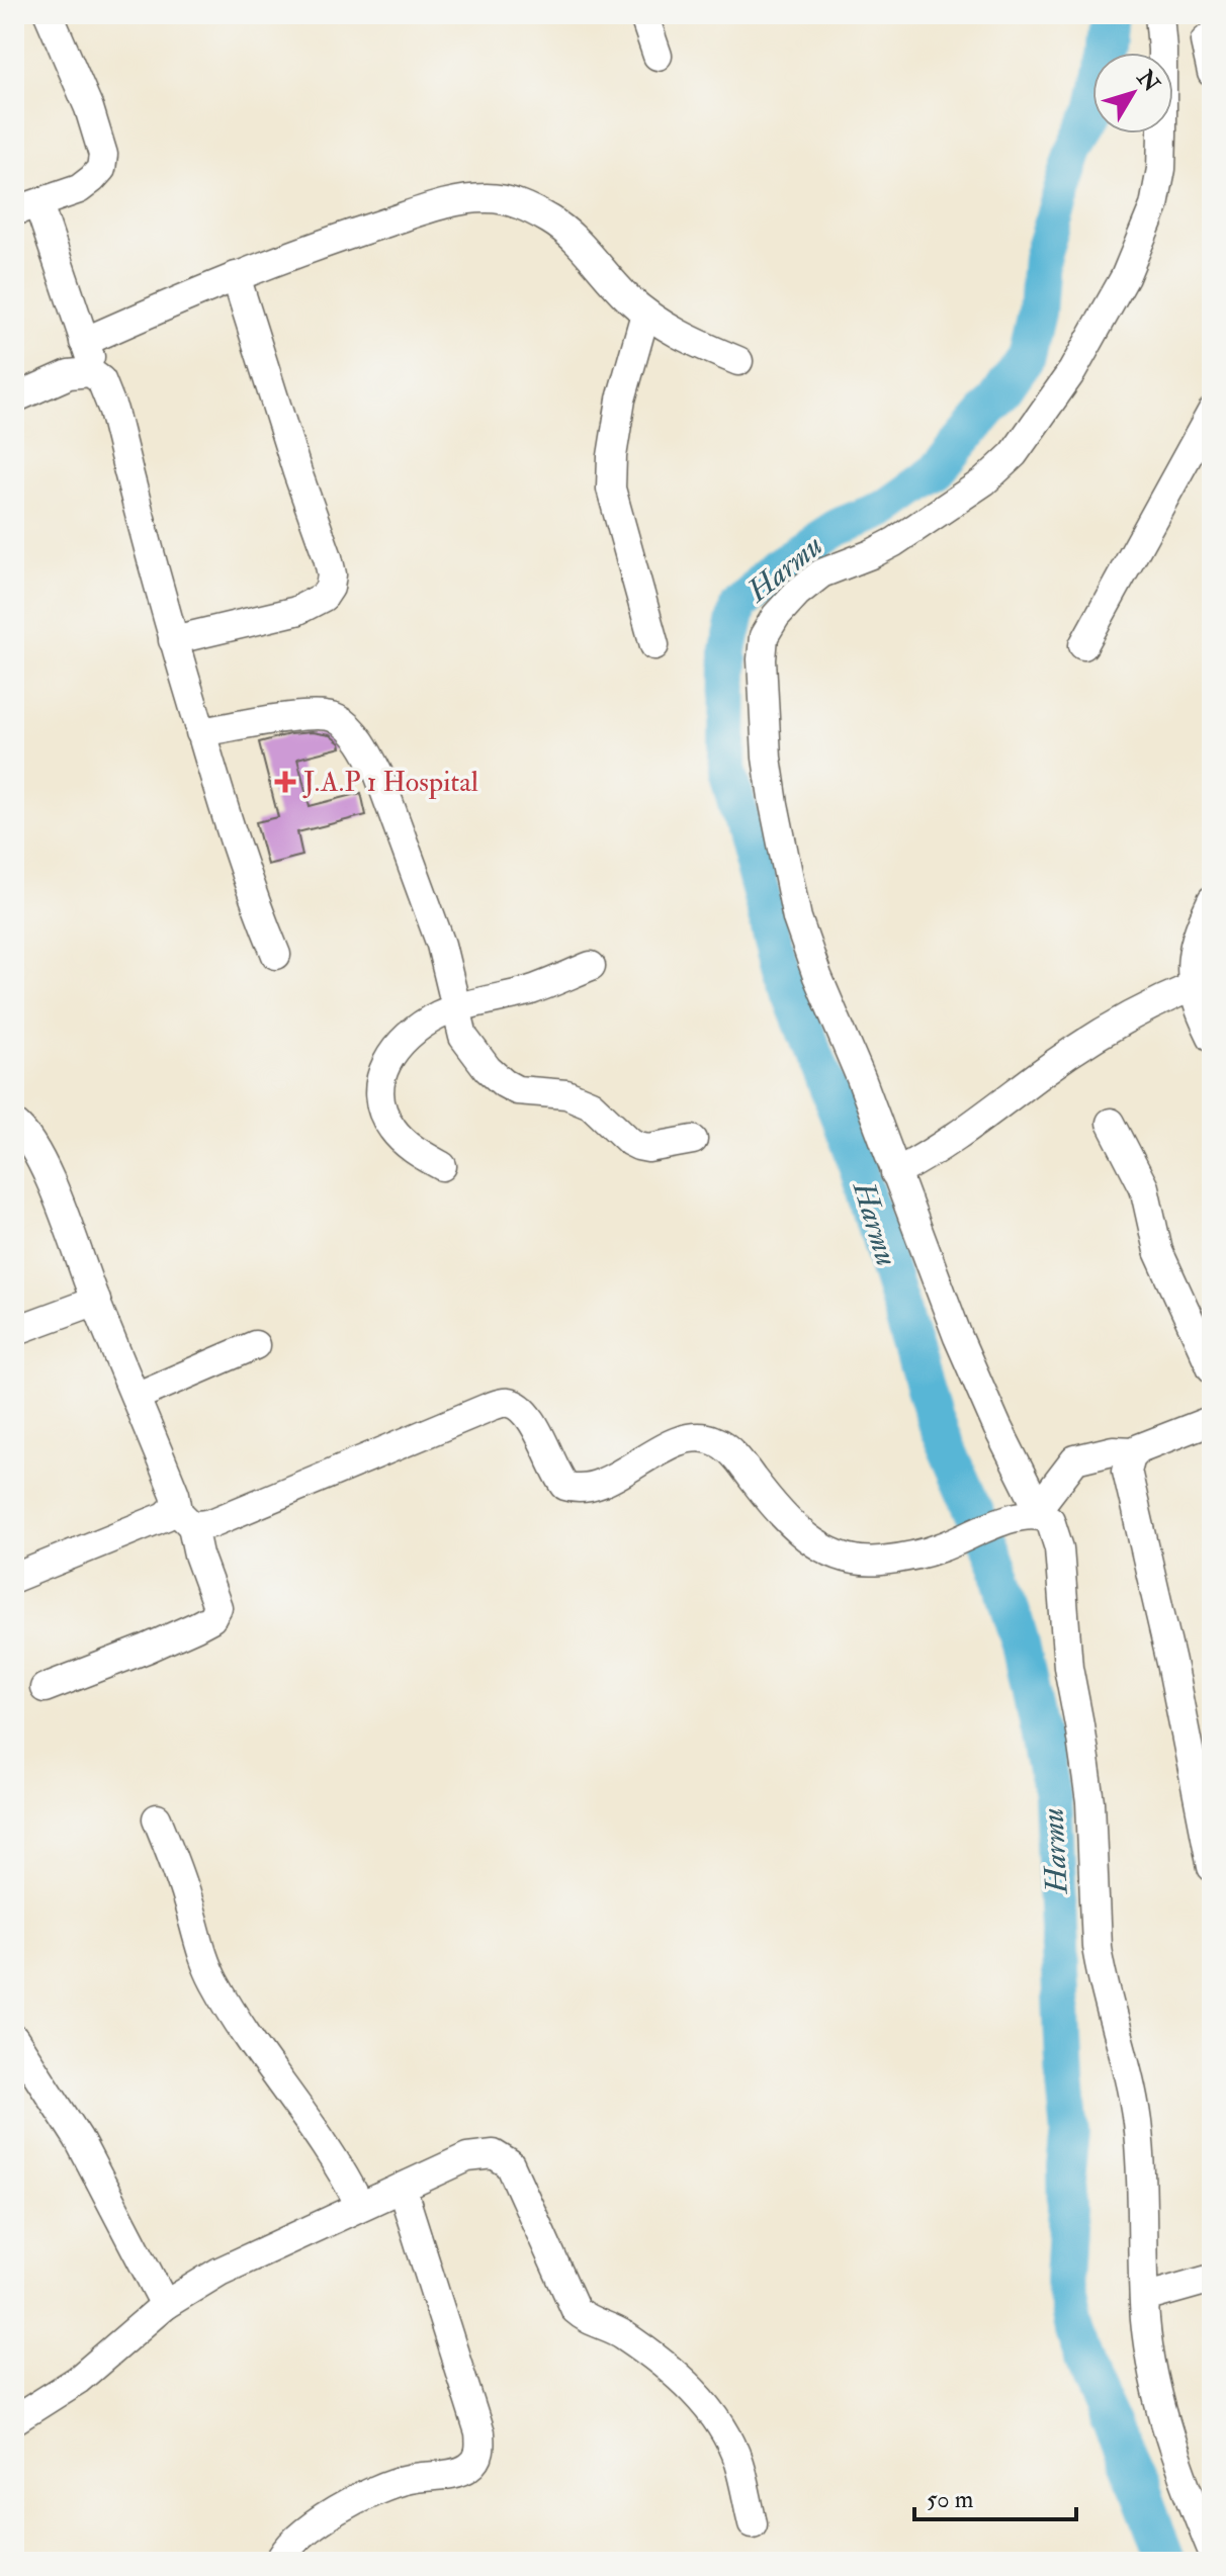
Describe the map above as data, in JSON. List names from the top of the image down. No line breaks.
{"water":["Harmu"],"places":{"health":["J.A.P 1 Hospital"]},"scale_bar":"50 m","north":"top right"}
